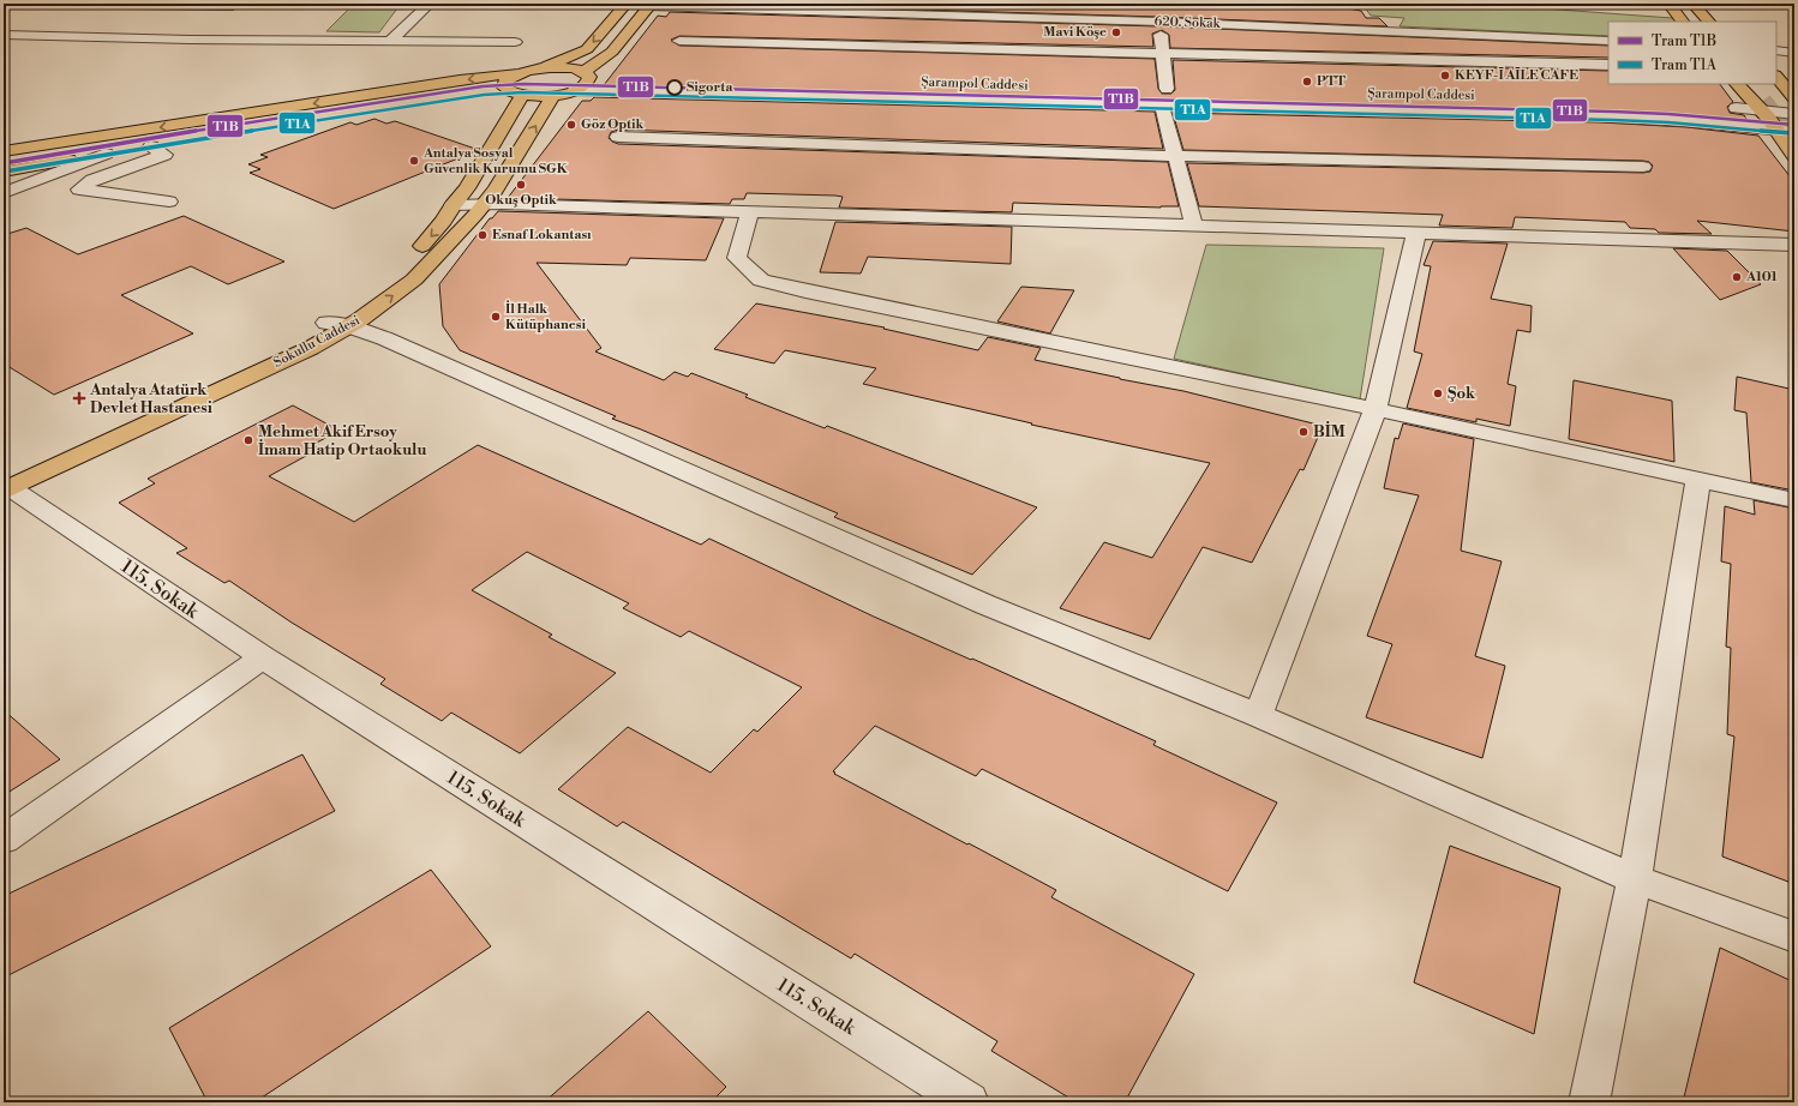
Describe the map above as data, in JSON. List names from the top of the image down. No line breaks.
{"streets":{"main road":["Sokullu Caddesi"],"street":["620. Sokak","Şarampol Caddesi","115. Sokak"]},"crossings":[["Sokullu Caddesi","115. Sokak"]],"places":{"other":["Mavi Köşe","KEYF-Ī AĪLE CAFE","PTT","Sigorta","Göz Optik","Antalya Sosyal Güvenlik Kurumu SGK","Okuş Optik","Esnaf Lokantası","A101","İl Halk Kütüphanesi","Şok","BİM","Mehmet Akif Ersoy İmam Hatip Ortaokulu"],"health":["Antalya Atatürk Devlet Hastanesi"]},"lines":["tram line T1B","tram line T1A"],"legend":["Tram T1B","Tram T1A"]}
